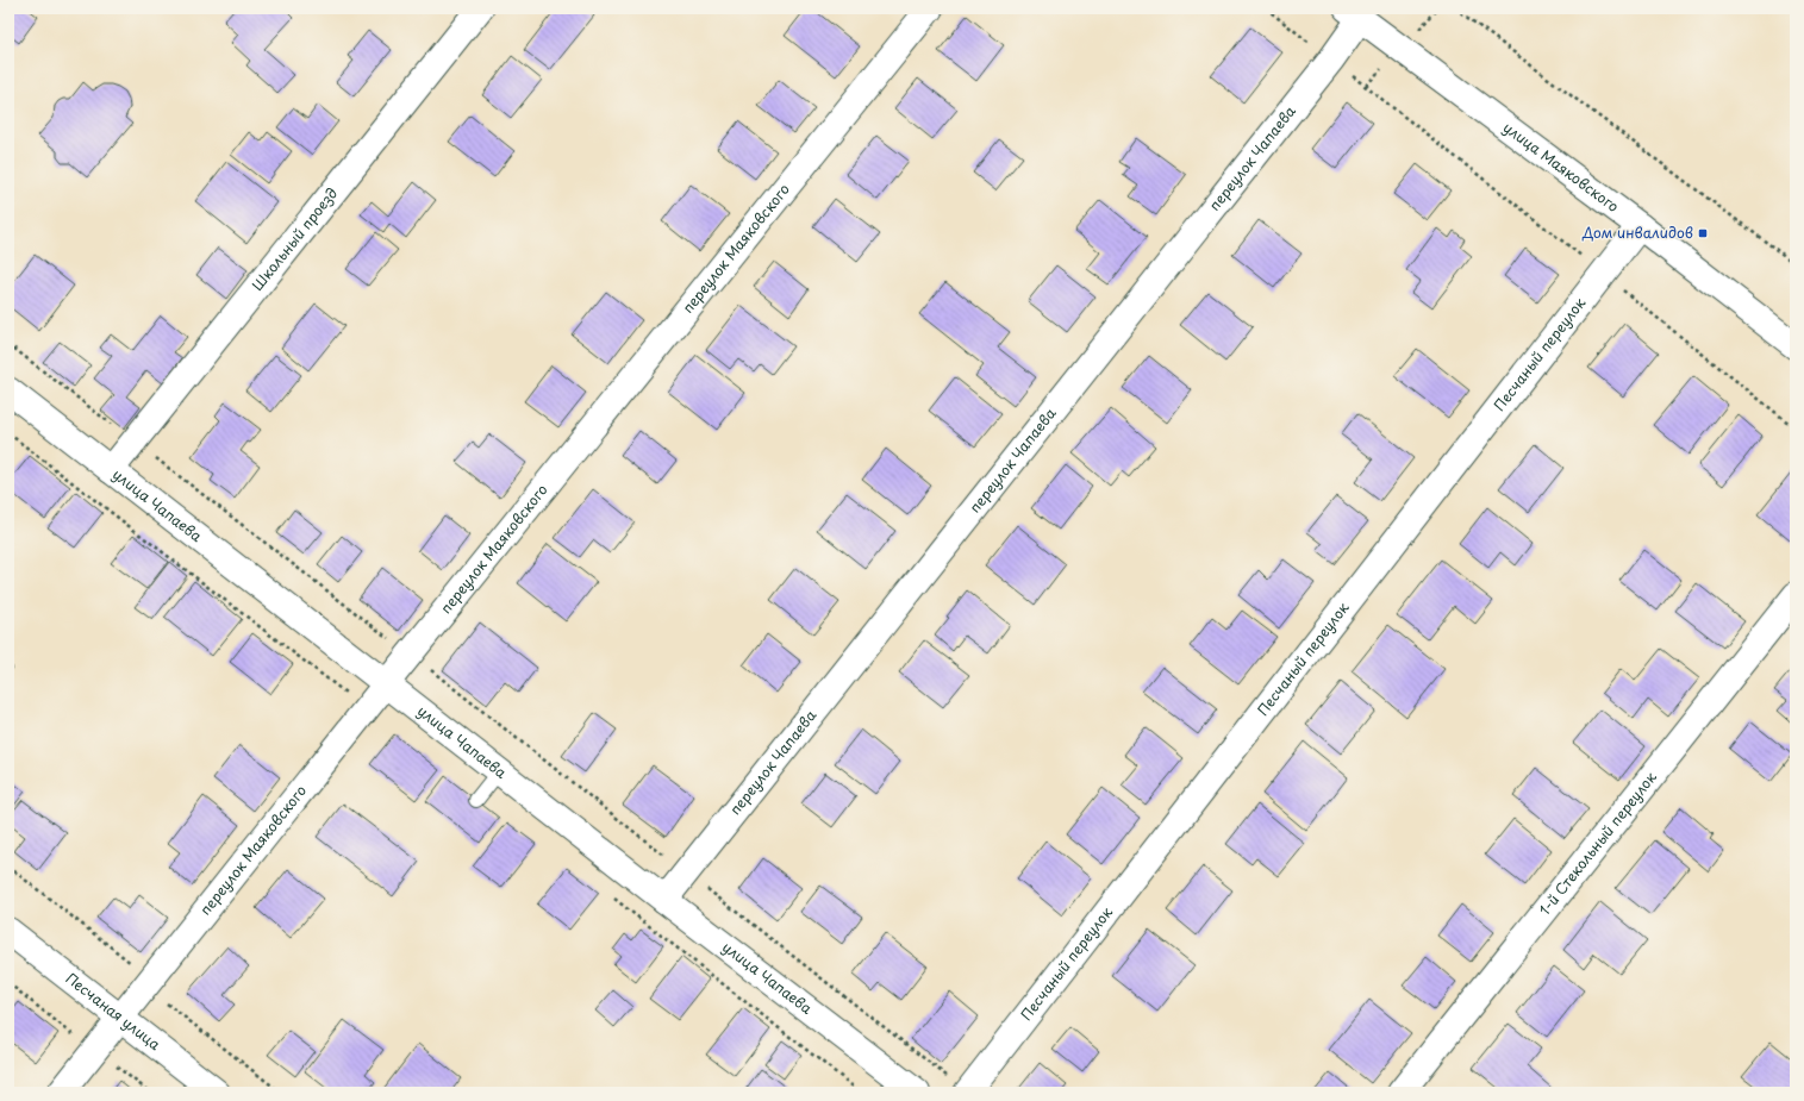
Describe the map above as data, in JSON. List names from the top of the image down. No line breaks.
{"streets":{"street":["переулок Чапаева","улица Маяковского","Школьный проезд","переулок Маяковского","Песчаный переулок","улица Чапаева","1-й Стекольный переулок","Песчаная улица"]},"crossings":[["переулок Чапаева","улица Маяковского"],["переулок Чапаева","улица Чапаева"],["улица Маяковского","Песчаный переулок"],["Школьный проезд","улица Чапаева"],["переулок Маяковского","улица Чапаева"],["переулок Маяковского","Песчаная улица"]],"places":{"transit":["Дом инвалидов"]}}
